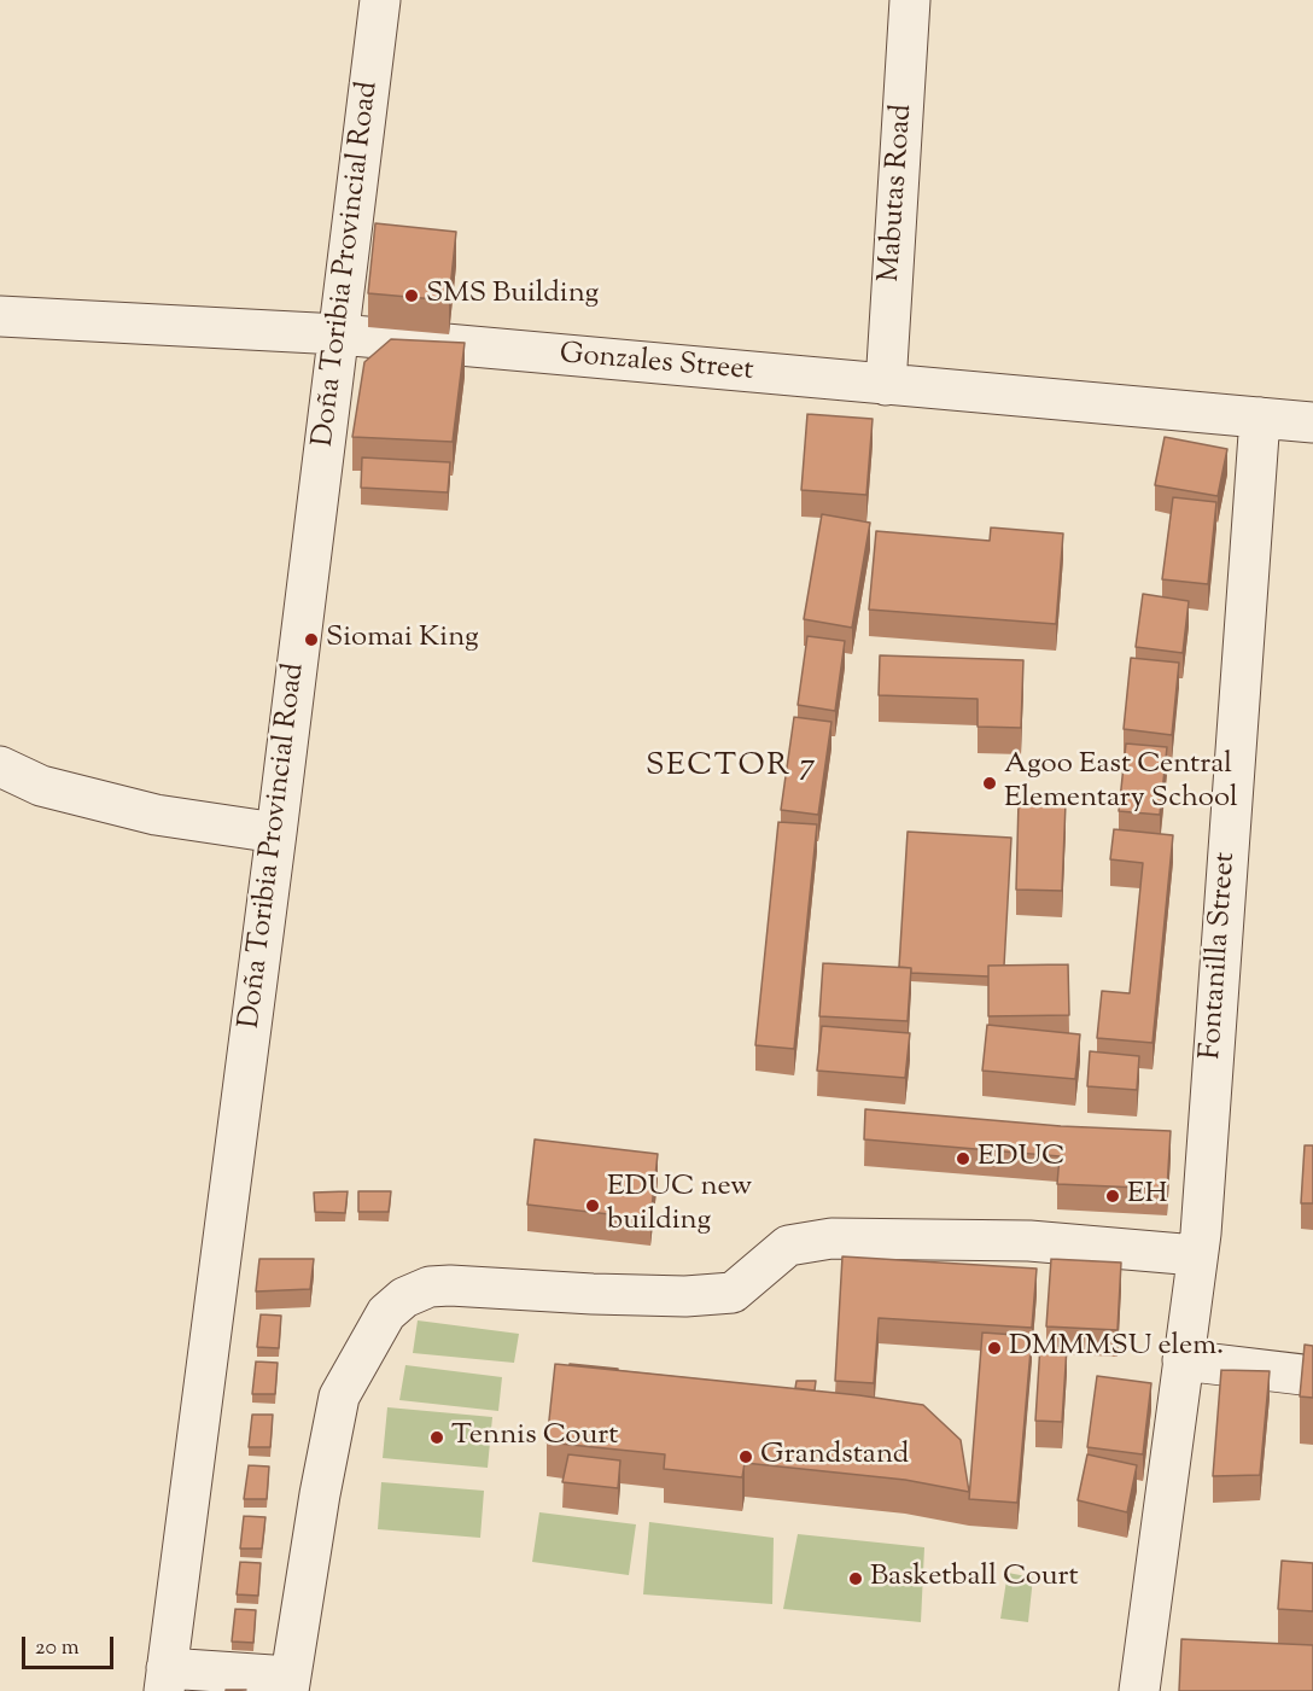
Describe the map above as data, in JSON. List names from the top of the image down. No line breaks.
{"streets":{"street":["Mabutas Road","Doña Toribia Provincial Road","Gonzales Street","Fontanilla Street"]},"crossings":[["Mabutas Road","Gonzales Street"],["Doña Toribia Provincial Road","Gonzales Street"],["Gonzales Street","Fontanilla Street"]],"districts":["SECTOR 7"],"places":["SMS Building","Siomai King","Agoo East Central Elementary School","EDUC","EH","EDUC new building","DMMMSU elem.","Tennis Court","Grandstand","Basketball Court"],"scale_bar":"20 m"}
